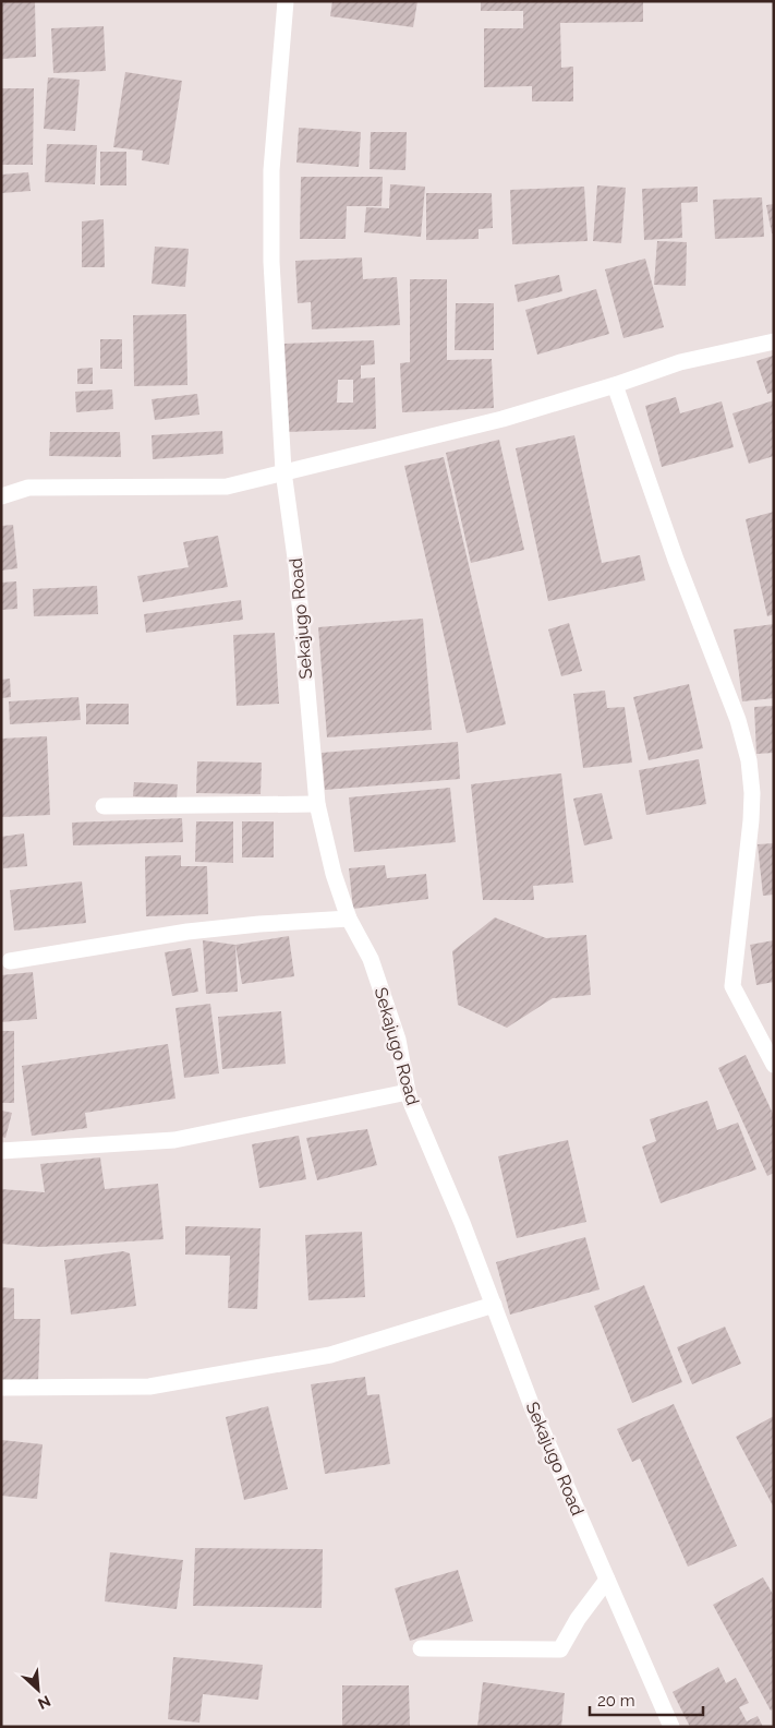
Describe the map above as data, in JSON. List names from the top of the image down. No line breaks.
{"streets":{"street":["Sekajugo Road"]},"scale_bar":"20 m","north":"bottom right"}
